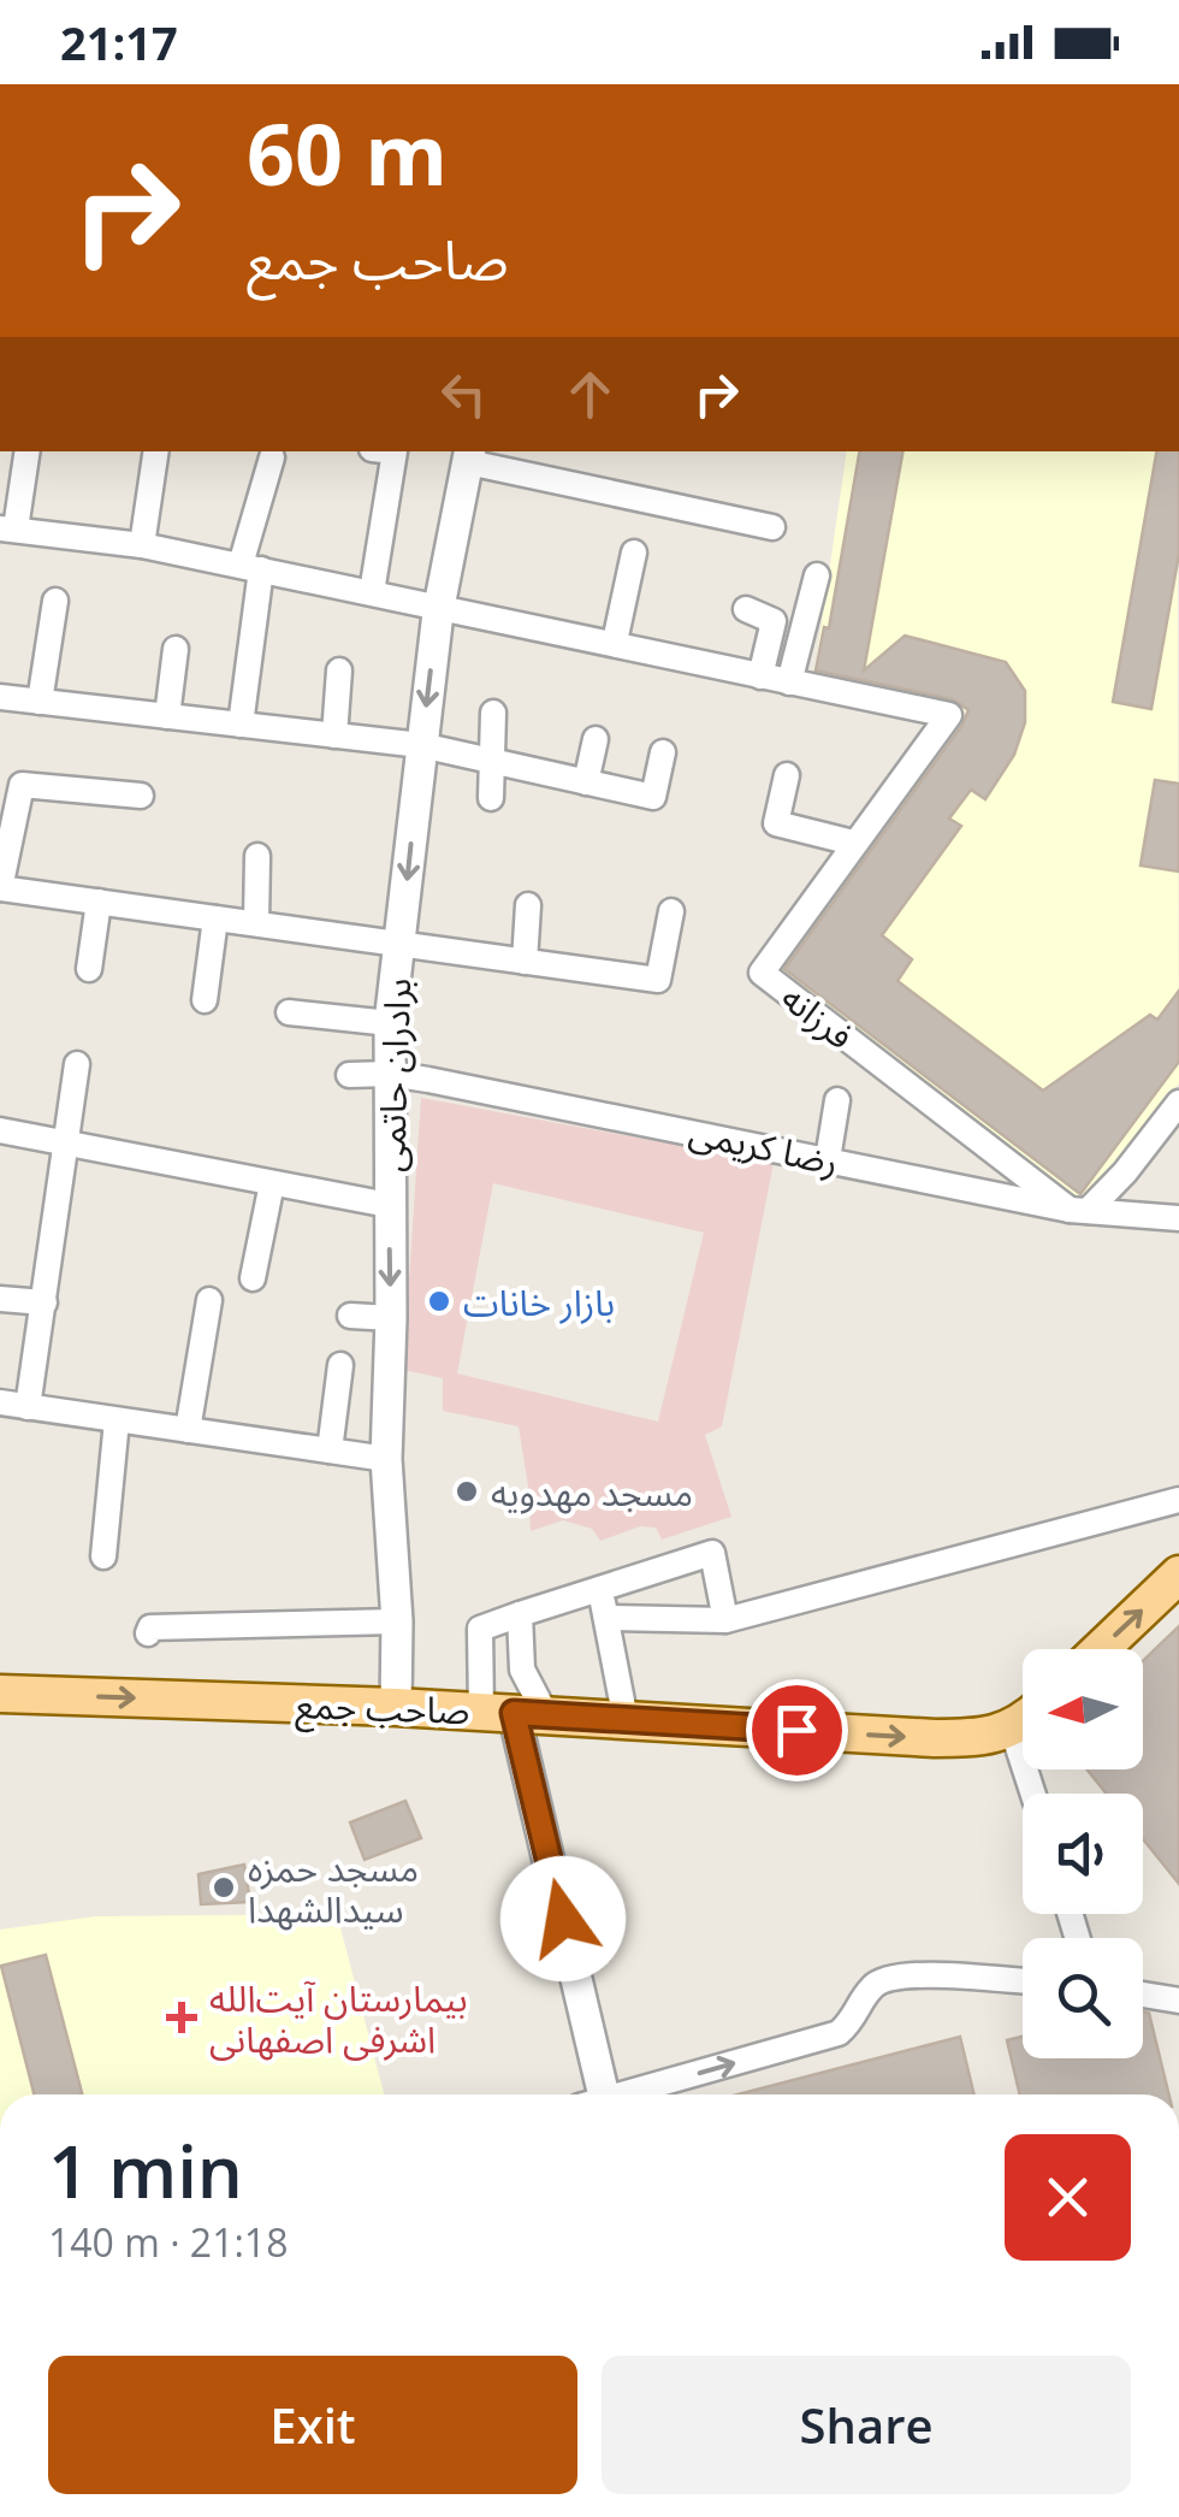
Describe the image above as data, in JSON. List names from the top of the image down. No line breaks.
{"streets":{"main road":["صاحب جمع"],"street":["فرزانه","برادران حاتمی","رضا کریمی"]},"crossings":[["فرزانه","رضا کریمی"],["برادران حاتمی","رضا کریمی"],["برادران حاتمی","صاحب جمع"]],"one_way":["صاحب جمع"],"places":{"other":["بازار خانات","مسجد مهدویه","مسجد حمزه سیدالشهدا"],"health":["بیمارستان آیت‌الله اشرفی اصفهانی"]},"north":"left","page":{"status":"21:17","turn":["60 m","صاحب جمع"],"heading":["1 min","140 m · 21:18"],"buttons":["Exit","Share"]}}
